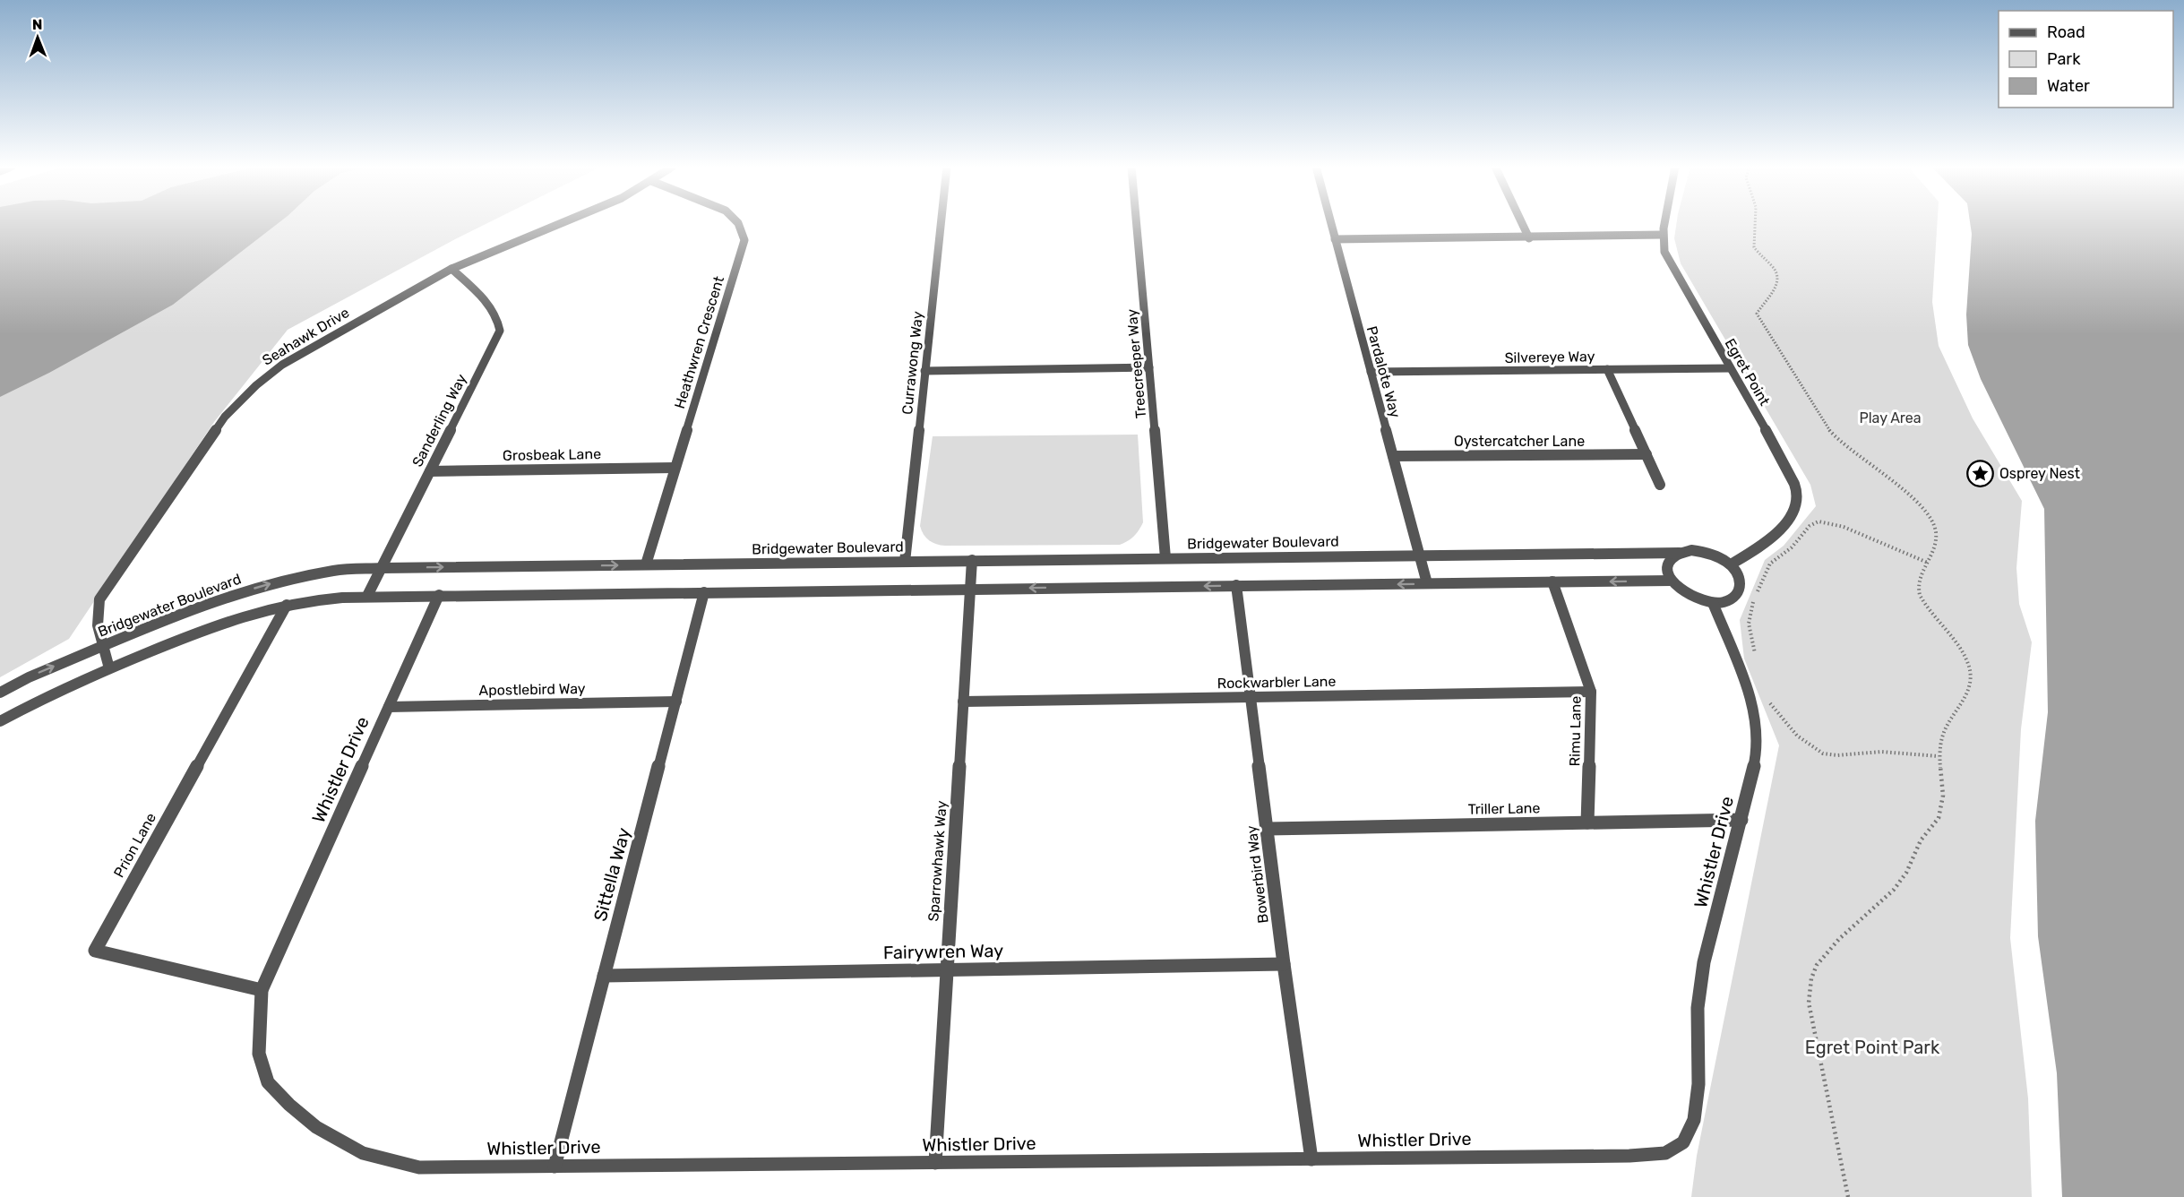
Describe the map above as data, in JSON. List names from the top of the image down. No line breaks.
{"streets":{"street":["Seahawk Drive","Heathwren Crescent","Silvereye Way","Currawong Way","Treecreeper Way","Pardalote Way","Egret Point","Sanderling Way","Oystercatcher Lane","Grosbeak Lane","Bridgewater Boulevard","Rockwarbler Lane","Apostlebird Way","Rimu Lane","Whistler Drive","Triller Lane","Prion Lane","Sparrowhawk Way","Sittella Way","Bowerbird Way","Fairywren Way"]},"crossings":[["Seahawk Drive","Sanderling Way"],["Seahawk Drive","Bridgewater Boulevard"],["Heathwren Crescent","Grosbeak Lane"],["Heathwren Crescent","Bridgewater Boulevard"],["Silvereye Way","Pardalote Way"],["Silvereye Way","Egret Point"],["Currawong Way","Bridgewater Boulevard"],["Treecreeper Way","Bridgewater Boulevard"],["Pardalote Way","Oystercatcher Lane"],["Pardalote Way","Bridgewater Boulevard"],["Egret Point","Bridgewater Boulevard"],["Egret Point","Whistler Drive"],["Sanderling Way","Grosbeak Lane"],["Sanderling Way","Bridgewater Boulevard"],["Bridgewater Boulevard","Whistler Drive"],["Bridgewater Boulevard","Sparrowhawk Way"],["Rockwarbler Lane","Rimu Lane"],["Rockwarbler Lane","Sparrowhawk Way"],["Rockwarbler Lane","Bowerbird Way"],["Apostlebird Way","Whistler Drive"],["Apostlebird Way","Sittella Way"],["Rimu Lane","Triller Lane"],["Whistler Drive","Triller Lane"],["Whistler Drive","Prion Lane"],["Whistler Drive","Sparrowhawk Way"],["Whistler Drive","Sittella Way"],["Whistler Drive","Bowerbird Way"],["Triller Lane","Bowerbird Way"],["Sparrowhawk Way","Fairywren Way"],["Sittella Way","Fairywren Way"],["Bowerbird Way","Fairywren Way"]],"parks":["Play Area","Egret Point Park"],"places":{"place":["Osprey Nest"]},"legend":["Road","Park","Water"],"north":"top"}
